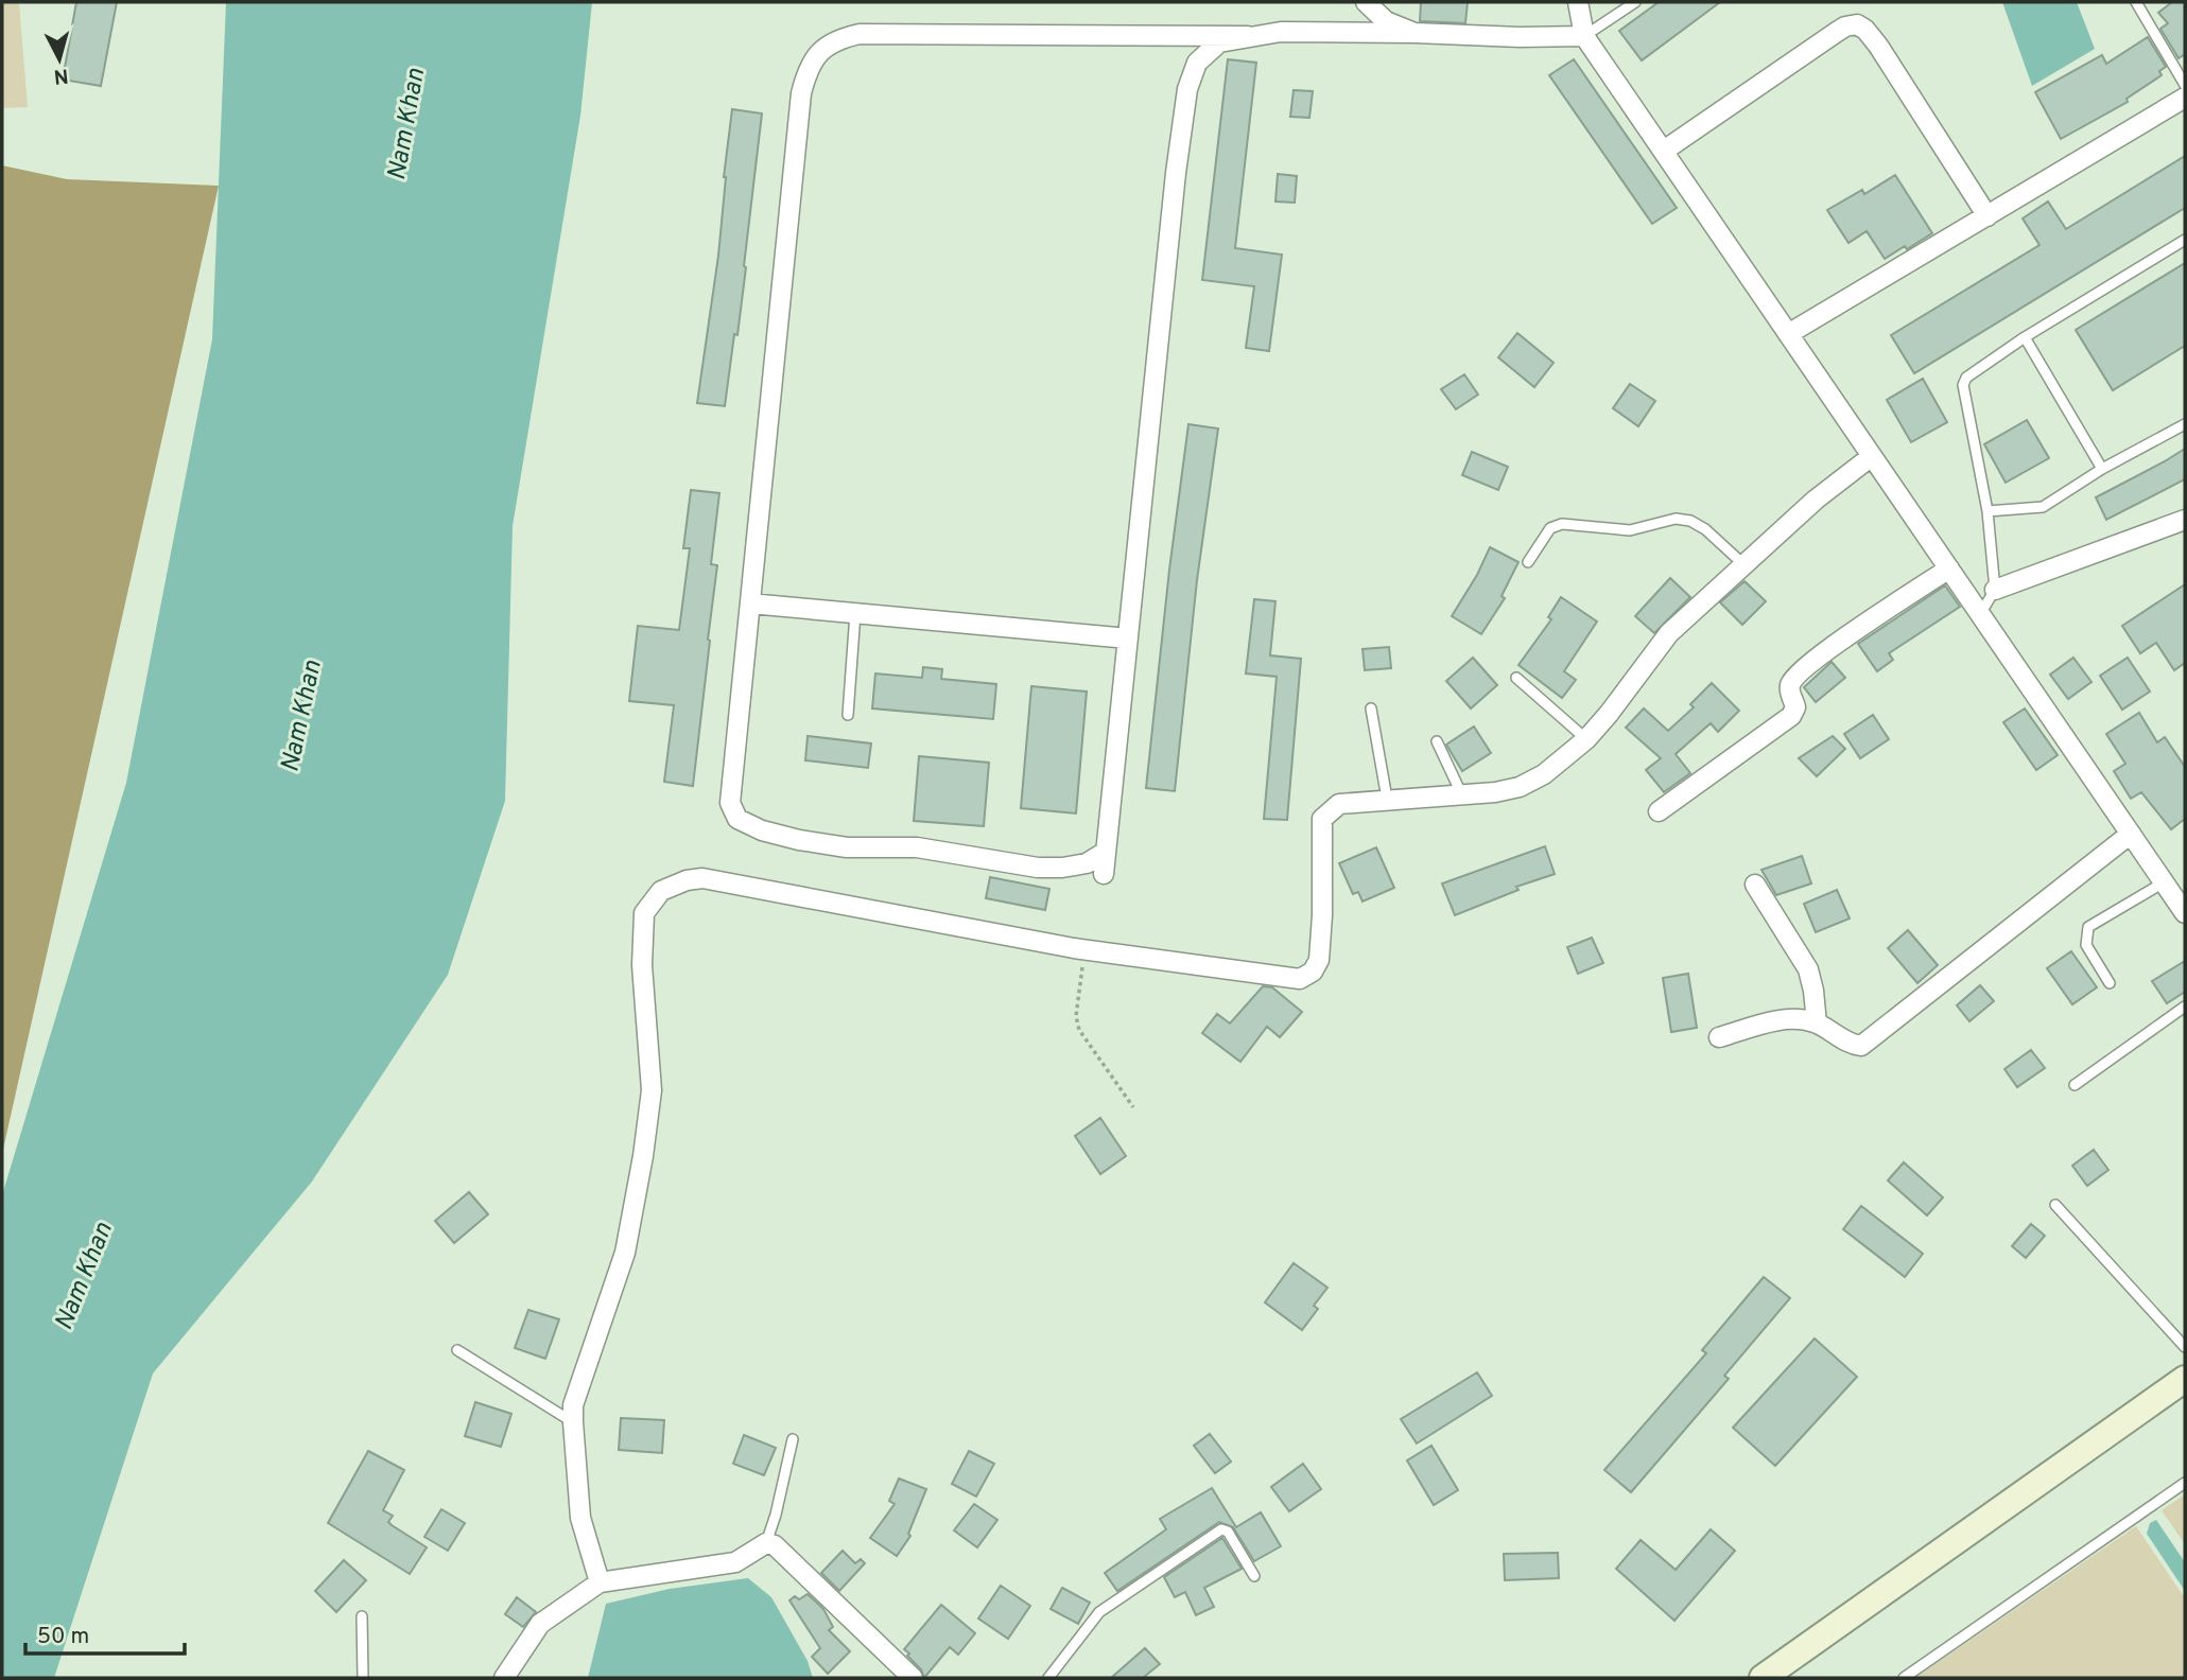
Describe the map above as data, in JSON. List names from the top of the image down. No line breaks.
{"water":["Nam Khan"],"scale_bar":"50 m","north":"bottom"}
